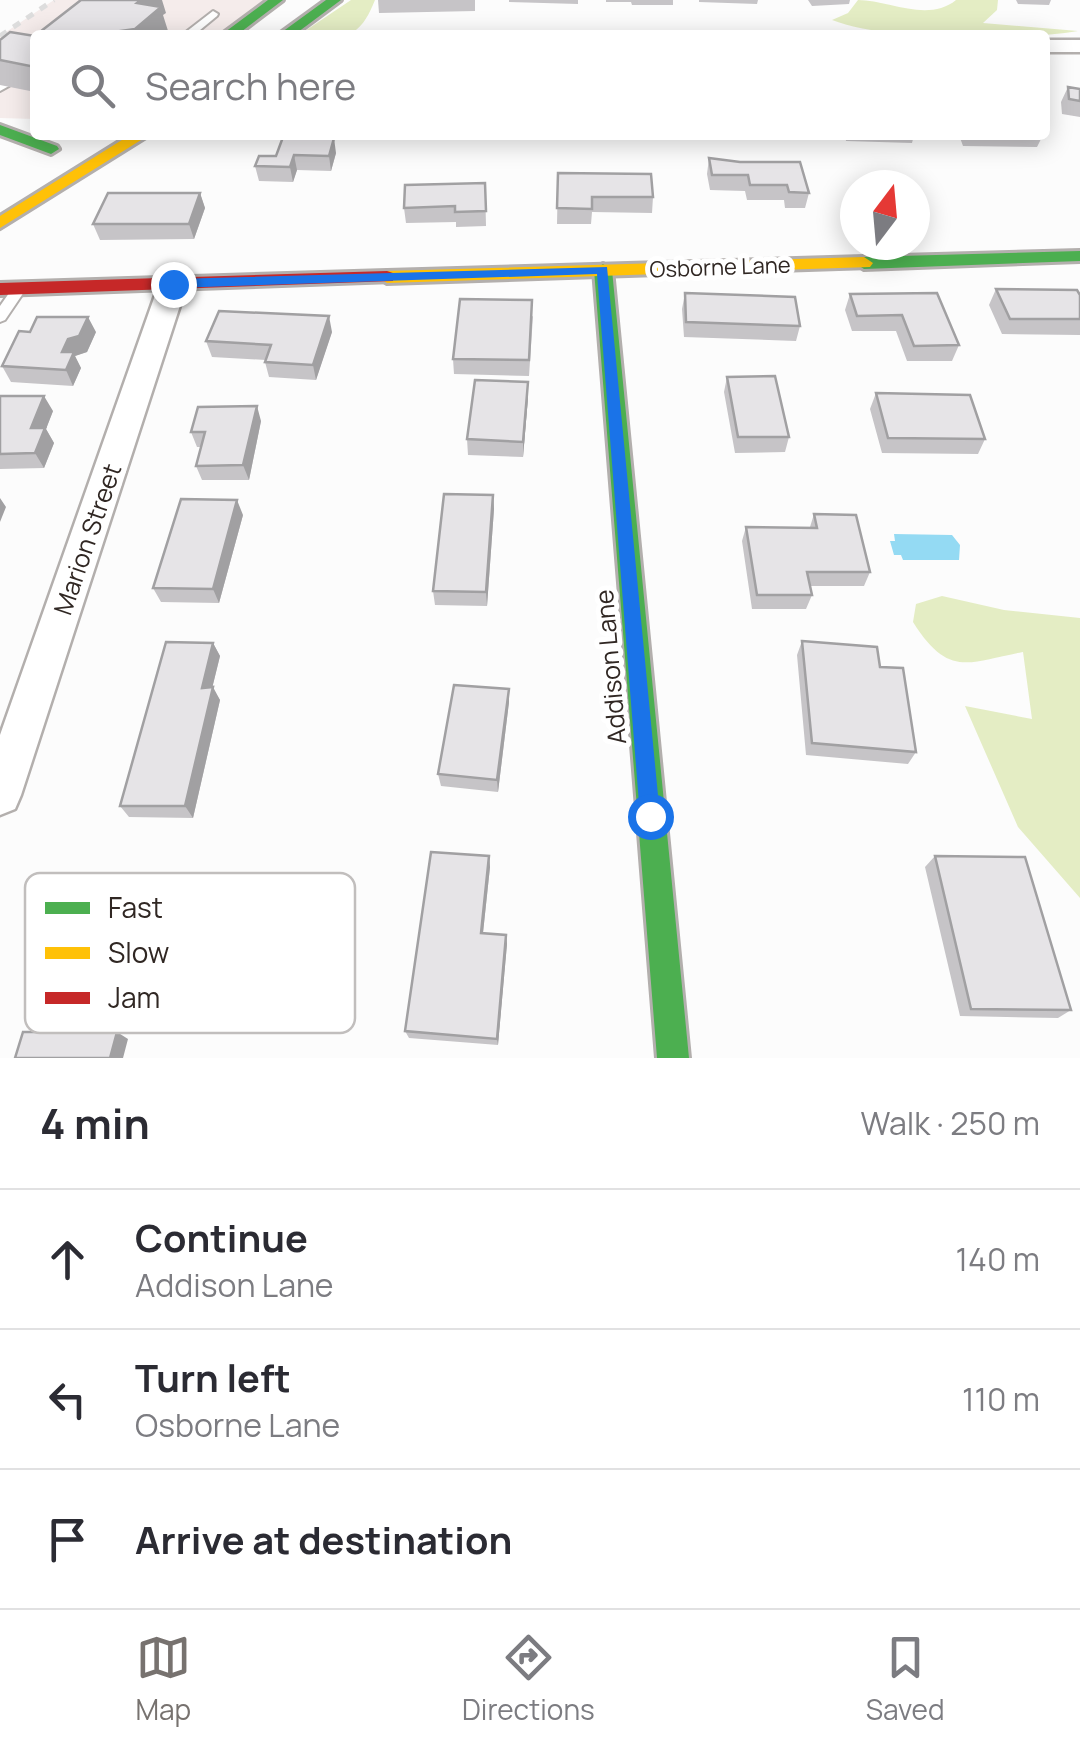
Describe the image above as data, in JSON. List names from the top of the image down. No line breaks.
{"streets":{"street":["Osborne Lane","Marion Street","Addison Lane"]},"crossings":[["Osborne Lane","Marion Street"],["Osborne Lane","Addison Lane"]],"legend":["Fast","Slow","Jam"],"north":"top","page":{"search":"Search here","heading":["4 min","Walk · 250 m"],"list":[["Continue","Addison Lane","140 m"],["Turn left","Osborne Lane","110 m"],"Arrive at destination"],"nav":["Map","Directions","Saved"]}}
